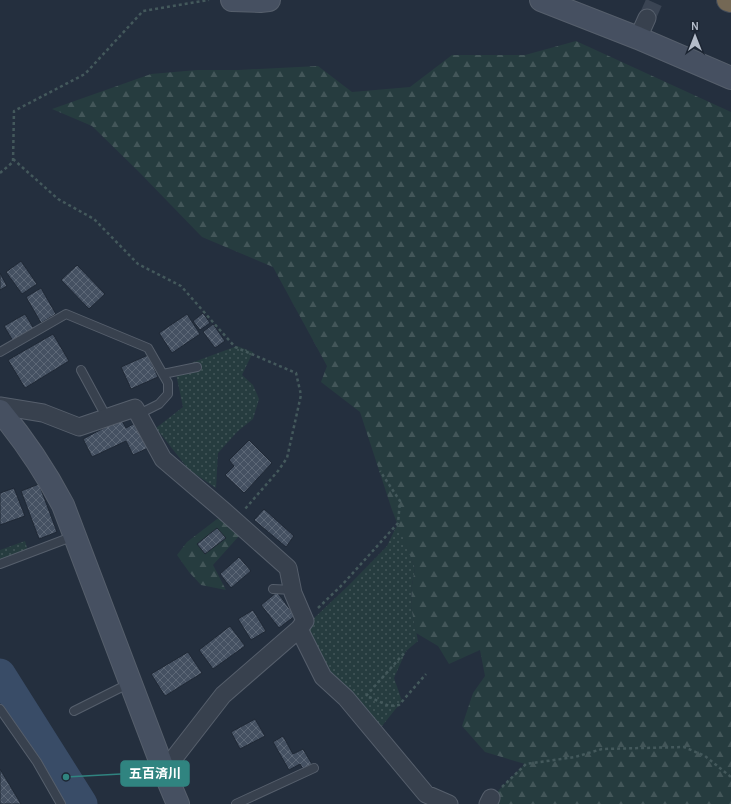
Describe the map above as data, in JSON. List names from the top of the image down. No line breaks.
{"places":["五百済川"],"north":"top"}
